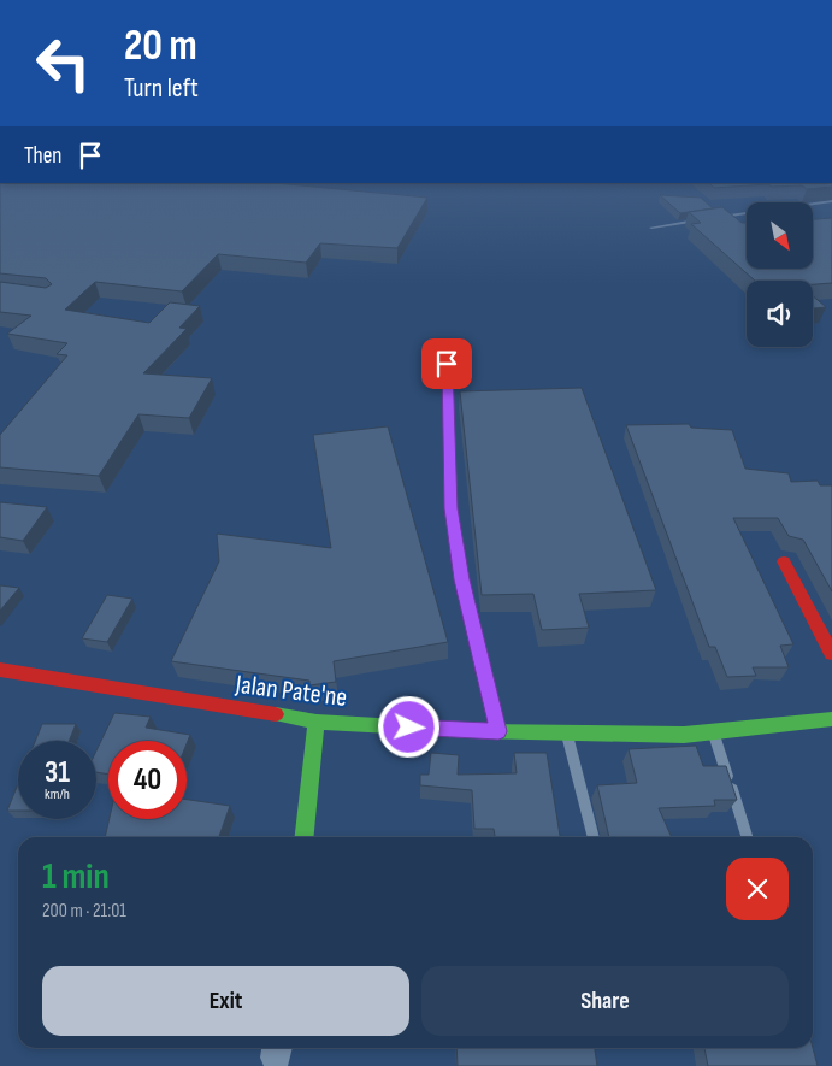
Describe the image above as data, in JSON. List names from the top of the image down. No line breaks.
{"streets":{"street":["Jalan Pate'ne"]},"north":"bottom right","page":{"turn":["20 m","Turn left"],"then":"Then","speed":"31 km/h","limit":"40","heading":["1 min","200 m · 21:01"],"buttons":["Exit","Share"]}}
